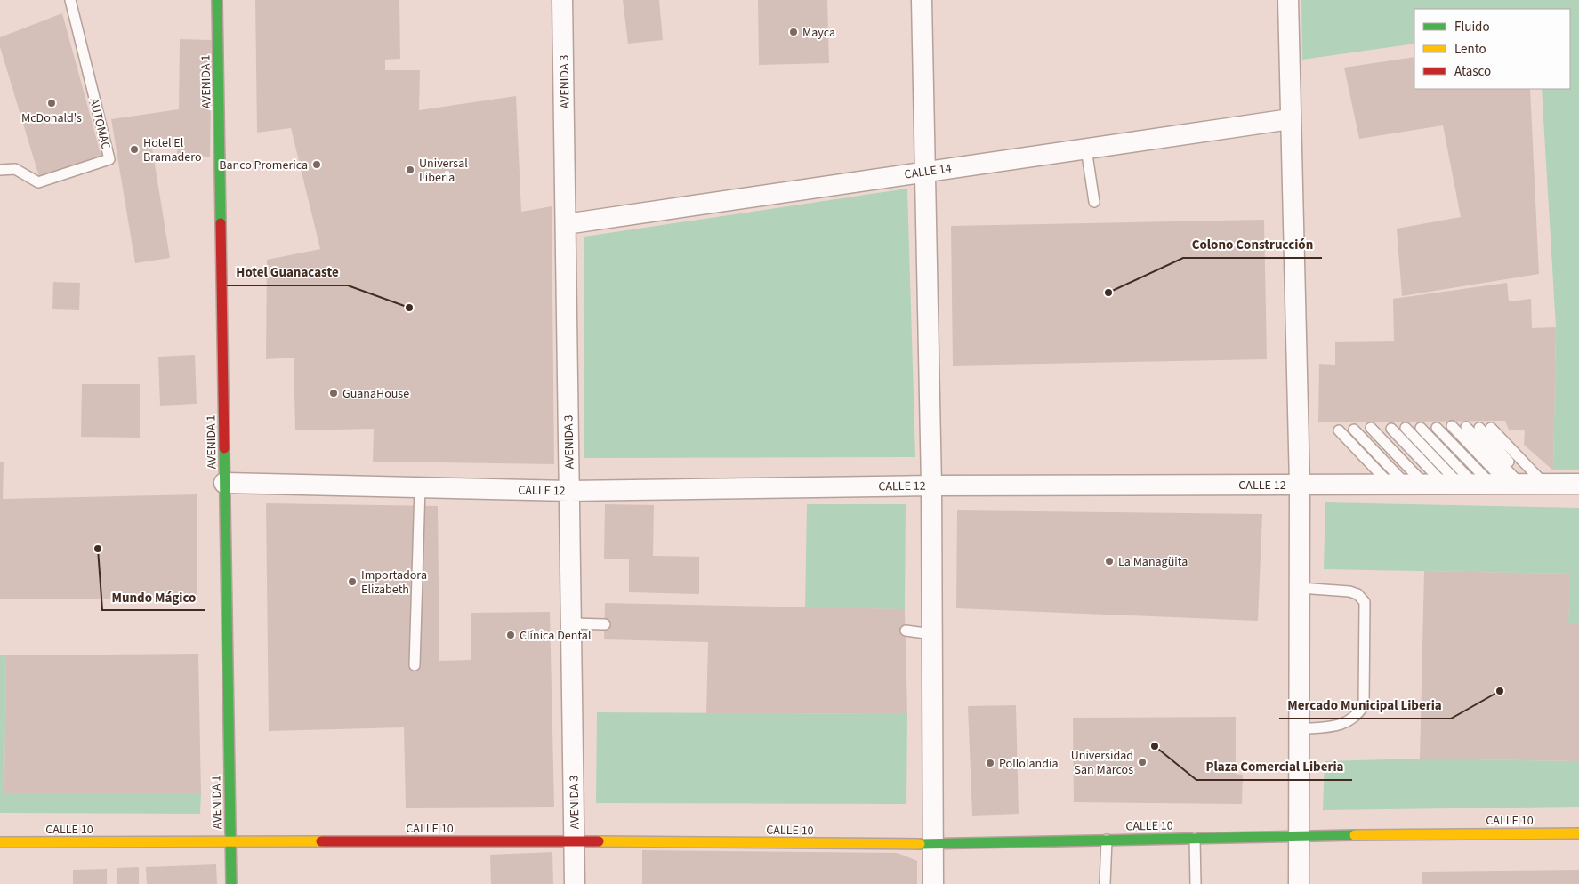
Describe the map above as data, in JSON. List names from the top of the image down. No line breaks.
{"streets":{"street":["AVENIDA 1","AVENIDA 3","CALLE 14","CALLE 12","CALLE 10"],"lane":["AUTOMAC"]},"crossings":[["AVENIDA 1","CALLE 12"],["AVENIDA 1","CALLE 10"],["AVENIDA 3","CALLE 14"],["AVENIDA 3","CALLE 12"],["AVENIDA 3","CALLE 10"]],"places":["Mayca","McDonald's","Hotel El Bramadero","Banco Promerica","Universal Liberia","Colono Construcción","Hotel Guanacaste","GuanaHouse","Mundo Mágico","La Managüita","Importadora Elizabeth","Clínica Dental","Mercado Municipal Liberia","Plaza Comercial Liberia","Universidad San Marcos","Pollolandia"],"legend":["Fluido","Lento","Atasco"]}
